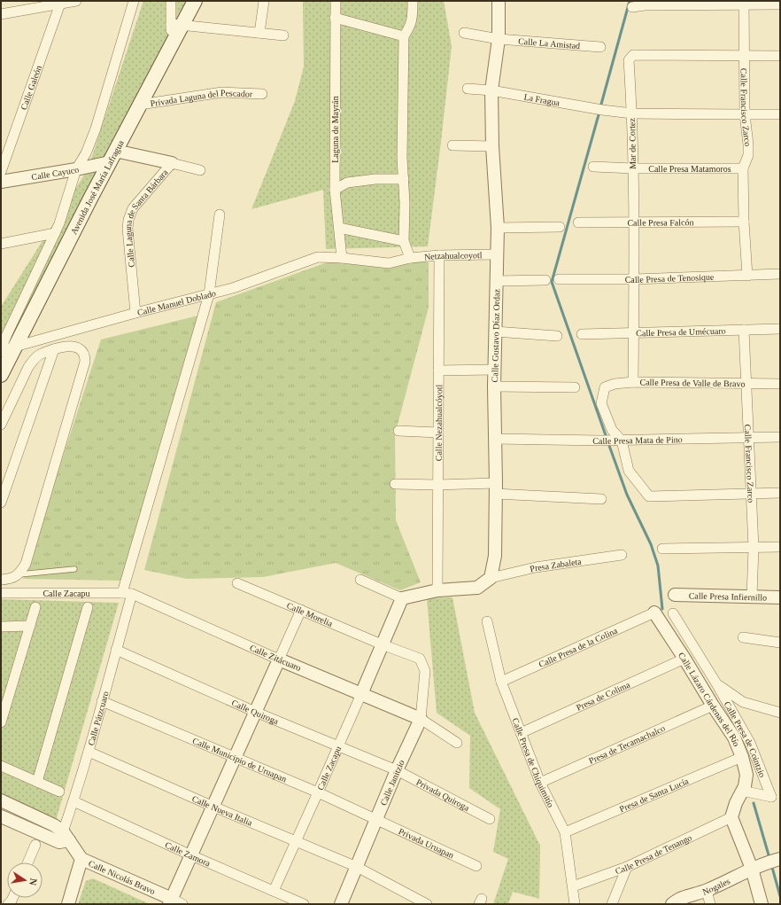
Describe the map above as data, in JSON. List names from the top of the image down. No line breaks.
{"streets":{"main road":["Avenida José María Lafragua"],"street":["Calle La Amistad","Calle Galeón","Privada Laguna del Pescador","La Fragua","Calle Francisco Zarco","Laguna de Mayrán","Mar de Cortez","Calle Presa Matamoros","Calle Cayuco","Calle Laguna de Santa Bárbara","Calle Presa Falcón","Netzahualcoyotl","Calle Presa de Tenosique","Calle Manuel Doblado","Calle Presa de Umécuaro","Calle Gustavo Díaz Ordaz","Calle Presa de Valle de Bravo","Calle Nezahualcóyotl","Calle Presa Mata de Pino","Presa Zabaleta","Calle Zacapu","Calle Presa Infiernillo","Calle Morelia","Calle Presa de la Colina","Calle Zitácuaro","Presa de Colima","Calle Lázaro Cárdenas del Río","Calle Quiroga","Calle Pátzcuaro","Calle Presa de Cointzio","Presa de Tecamachalco","Calle Municipio de Uruapan","Calle Presa de Chiquimitío","Calle Janitzio","Privada Quiroga","Presa de Santa Lucía","Calle Nueva Italia","Privada Uruapan","Calle Zamora","Calle Presa de Tenango","Calle Nicolás Bravo","Nogales"]},"crossings":[["Calle La Amistad","Calle Gustavo Díaz Ordaz"],["Privada Laguna del Pescador","Avenida José María Lafragua"],["La Fragua","Calle Francisco Zarco"],["La Fragua","Mar de Cortez"],["La Fragua","Calle Gustavo Díaz Ordaz"],["Calle Francisco Zarco","Mar de Cortez"],["Calle Francisco Zarco","Calle Presa Matamoros"],["Calle Francisco Zarco","Calle Presa Falcón"],["Calle Francisco Zarco","Calle Presa de Tenosique"],["Calle Francisco Zarco","Calle Presa de Umécuaro"],["Calle Francisco Zarco","Calle Presa de Valle de Bravo"],["Calle Francisco Zarco","Calle Presa Mata de Pino"],["Calle Francisco Zarco","Calle Presa Infiernillo"],["Laguna de Mayrán","Netzahualcoyotl"],["Laguna de Mayrán","Calle Manuel Doblado"],["Mar de Cortez","Calle Presa Matamoros"],["Mar de Cortez","Calle Presa Falcón"],["Mar de Cortez","Calle Presa de Tenosique"],["Mar de Cortez","Calle Presa de Umécuaro"],["Mar de Cortez","Calle Presa de Valle de Bravo"],["Calle Cayuco","Avenida José María Lafragua"],["Calle Cayuco","Calle Laguna de Santa Bárbara"],["Avenida José María Lafragua","Calle Laguna de Santa Bárbara"],["Avenida José María Lafragua","Calle Manuel Doblado"],["Calle Laguna de Santa Bárbara","Calle Manuel Doblado"],["Netzahualcoyotl","Calle Manuel Doblado"],["Netzahualcoyotl","Calle Gustavo Díaz Ordaz"],["Netzahualcoyotl","Calle Nezahualcóyotl"],["Calle Manuel Doblado","Calle Pátzcuaro"],["Calle Gustavo Díaz Ordaz","Calle Presa Mata de Pino"],["Calle Gustavo Díaz Ordaz","Presa Zabaleta"],["Calle Presa de Valle de Bravo","Calle Presa Mata de Pino"],["Calle Zacapu","Calle Morelia"],["Calle Zacapu","Calle Zitácuaro"],["Calle Zacapu","Calle Quiroga"],["Calle Zacapu","Calle Pátzcuaro"],["Calle Zacapu","Calle Municipio de Uruapan"],["Calle Zacapu","Calle Nueva Italia"],["Calle Zacapu","Calle Zamora"],["Calle Morelia","Calle Janitzio"],["Calle Presa de la Colina","Calle Lázaro Cárdenas del Río"],["Calle Presa de la Colina","Calle Presa de Chiquimitío"],["Calle Zitácuaro","Calle Pátzcuaro"],["Calle Zitácuaro","Calle Janitzio"],["Presa de Colima","Calle Lázaro Cárdenas del Río"],["Presa de Colima","Calle Presa de Chiquimitío"],["Calle Lázaro Cárdenas del Río","Presa de Tecamachalco"],["Calle Lázaro Cárdenas del Río","Presa de Santa Lucía"],["Calle Lázaro Cárdenas del Río","Calle Presa de Tenango"],["Calle Quiroga","Calle Pátzcuaro"],["Calle Quiroga","Calle Janitzio"],["Calle Quiroga","Privada Quiroga"],["Calle Pátzcuaro","Calle Municipio de Uruapan"],["Calle Pátzcuaro","Calle Nueva Italia"],["Calle Pátzcuaro","Calle Zamora"],["Presa de Tecamachalco","Calle Presa de Chiquimitío"],["Calle Municipio de Uruapan","Calle Janitzio"],["Calle Municipio de Uruapan","Privada Uruapan"],["Calle Presa de Chiquimitío","Presa de Santa Lucía"],["Calle Presa de Chiquimitío","Calle Presa de Tenango"],["Calle Janitzio","Privada Quiroga"],["Calle Janitzio","Calle Nueva Italia"],["Calle Janitzio","Privada Uruapan"]],"north":"right"}
